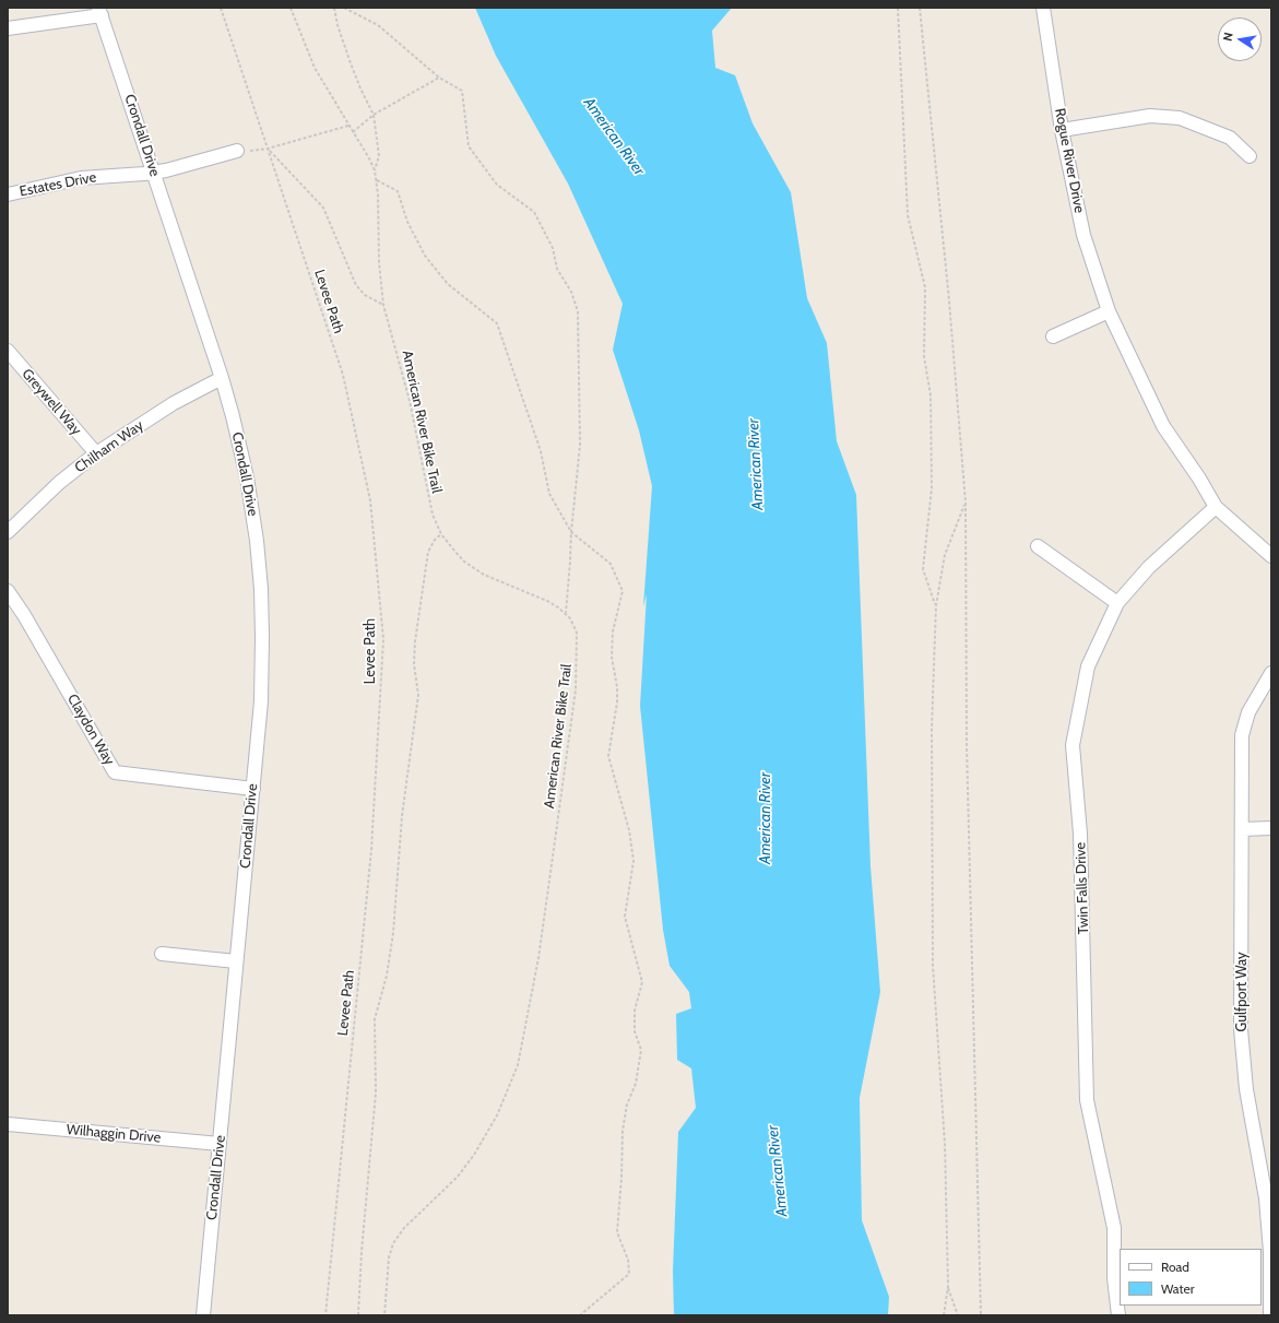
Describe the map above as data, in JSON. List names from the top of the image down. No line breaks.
{"streets":{"street":["Crondall Drive","Rogue River Drive","Estates Drive","Greywell Way","Chilham Way","Claydon Way","Twin Falls Drive","Gulfport Way","Wilhaggin Drive"],"path":["Levee Path","American River Bike Trail"]},"crossings":[["Crondall Drive","Estates Drive"],["Crondall Drive","Chilham Way"],["Crondall Drive","Claydon Way"],["Crondall Drive","Wilhaggin Drive"],["Rogue River Drive","Twin Falls Drive"],["Greywell Way","Chilham Way"]],"water":["American River"],"legend":["Road","Water"],"north":"left"}
